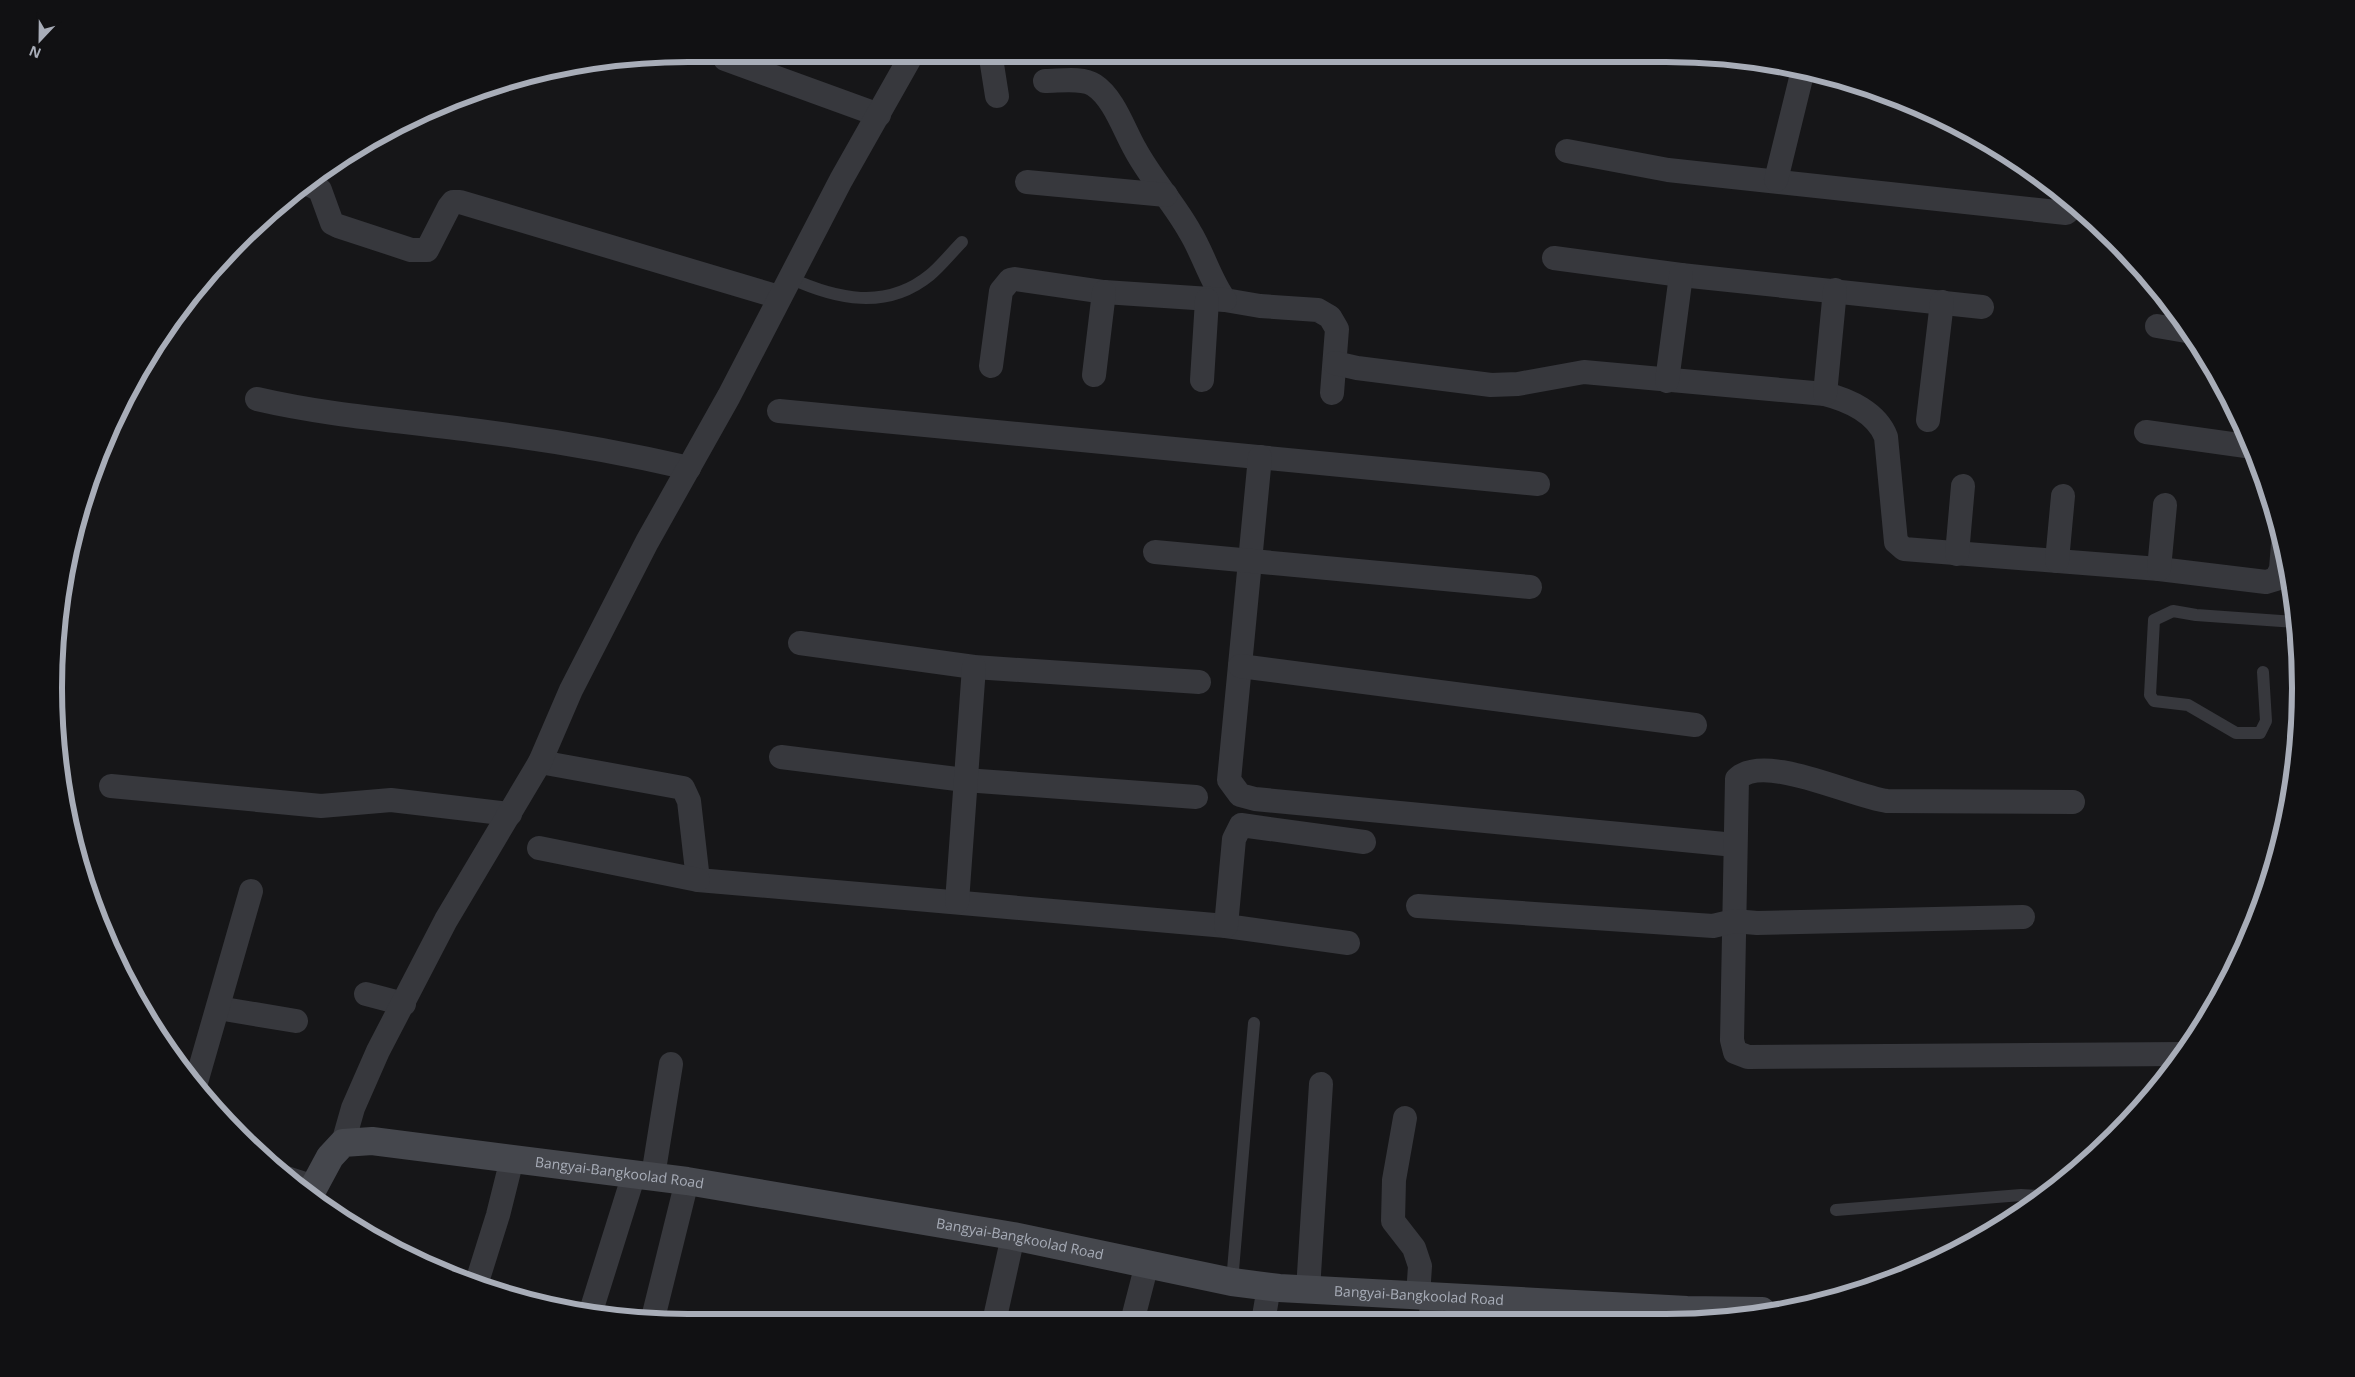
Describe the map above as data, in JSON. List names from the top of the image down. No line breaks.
{"streets":{"street":["Bangyai-Bangkoolad Road"]},"north":"bottom"}
